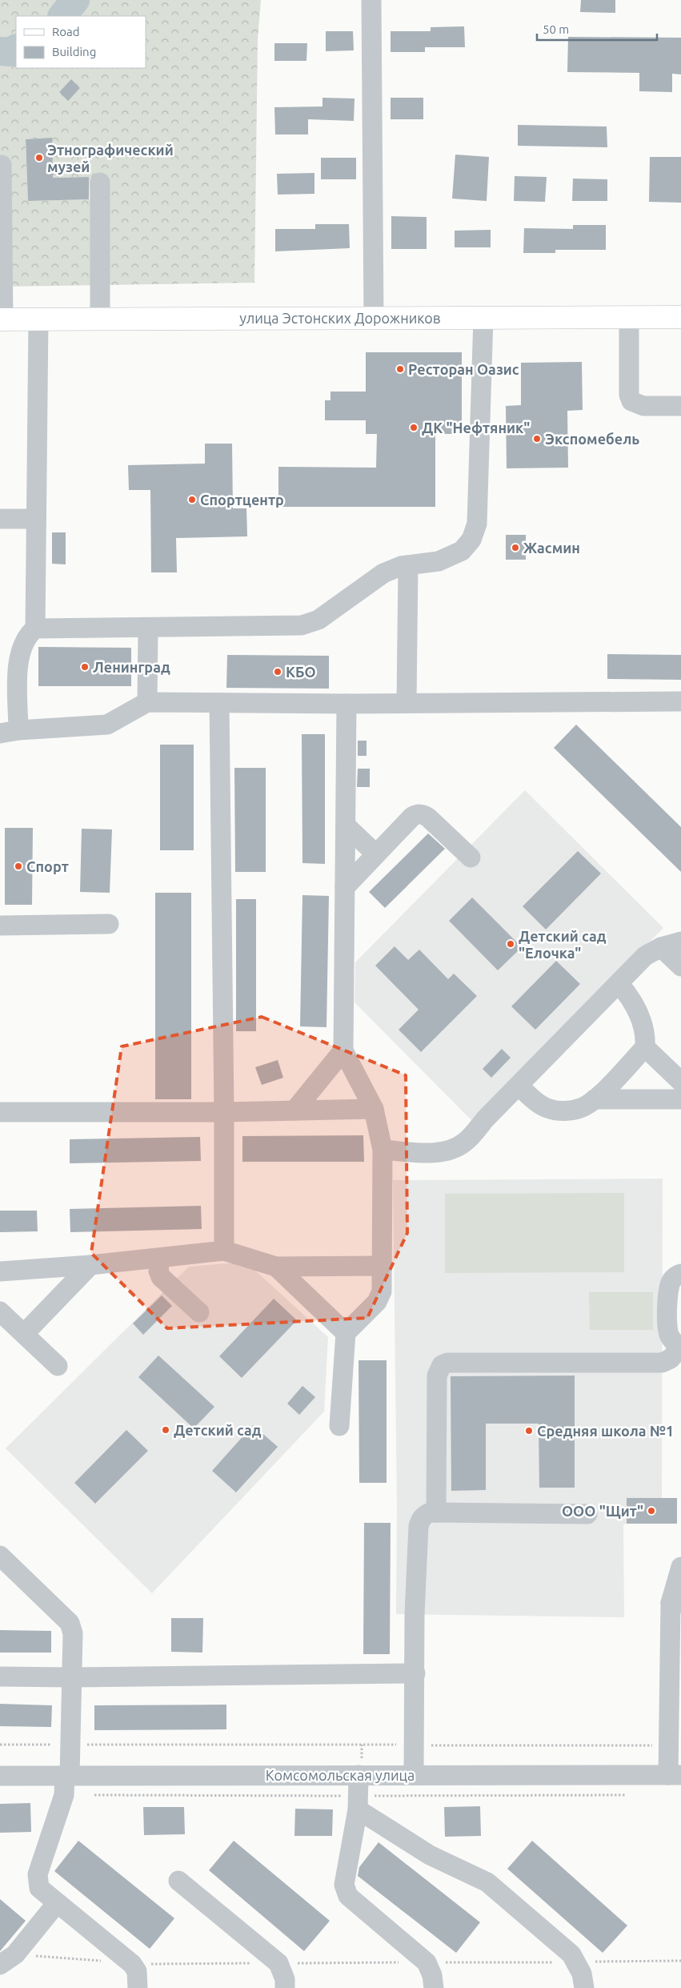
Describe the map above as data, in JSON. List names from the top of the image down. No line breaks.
{"streets":{"main road":["улица Эстонских Дорожников"],"street":["Комсомольская улица"]},"places":["Этнографический музей","Ресторан Оазис","ДК \"Нефтяник\"","Экспомебель","Спортцентр","Жасмин","Ленинград","КБО","Спорт","Детский сад \"Елочка\"","Детский сад","Средняя школа №1","ООО \"Щит\""],"legend":["Road","Building"],"scale_bar":"50 m"}
